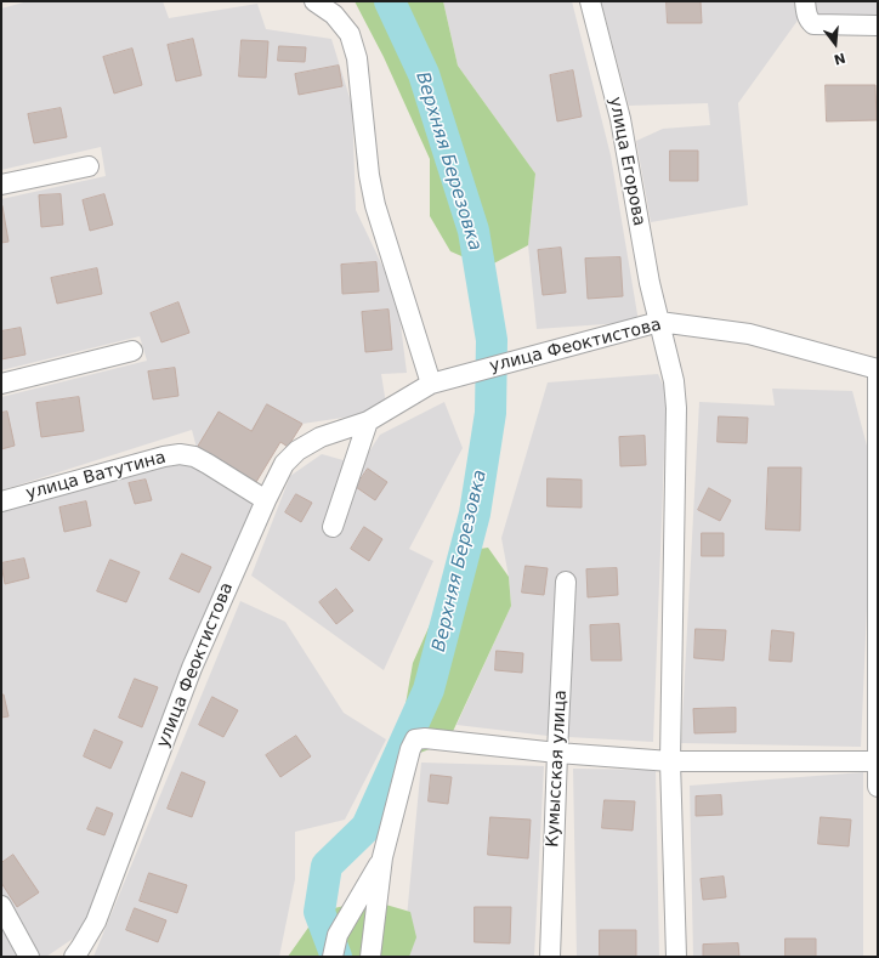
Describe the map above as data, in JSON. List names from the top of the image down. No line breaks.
{"streets":{"street":["улица Егорова","улица Феоктистова","улица Ватутина","Кумысская улица"]},"crossings":[["улица Егорова","улица Феоктистова"],["улица Феоктистова","улица Ватутина"]],"water":["Верхняя Березовка"],"north":"bottom"}
